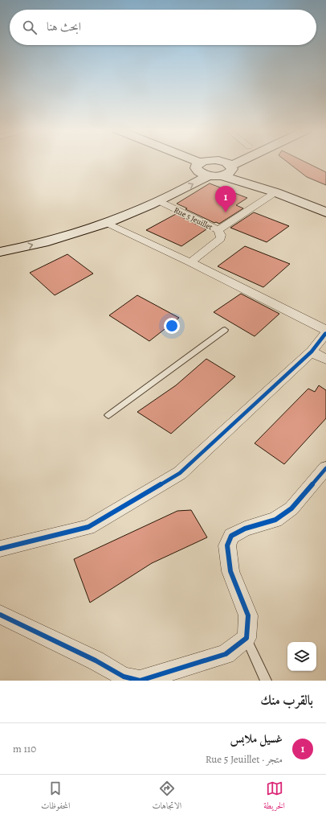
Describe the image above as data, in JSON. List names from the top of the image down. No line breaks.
{"streets":{"street":["Rue 5 Jeuillet"]},"page":{"search":"ابحث هنا","pins":"1","heading":"بالقرب منك","list":[{"mark":"1","name":"غسيل ملابس","note":"متجر · Rue 5 Jeuillet","value":"110 m"}],"nav":["الخريطة","الاتجاهات","المحفوظات"]}}
